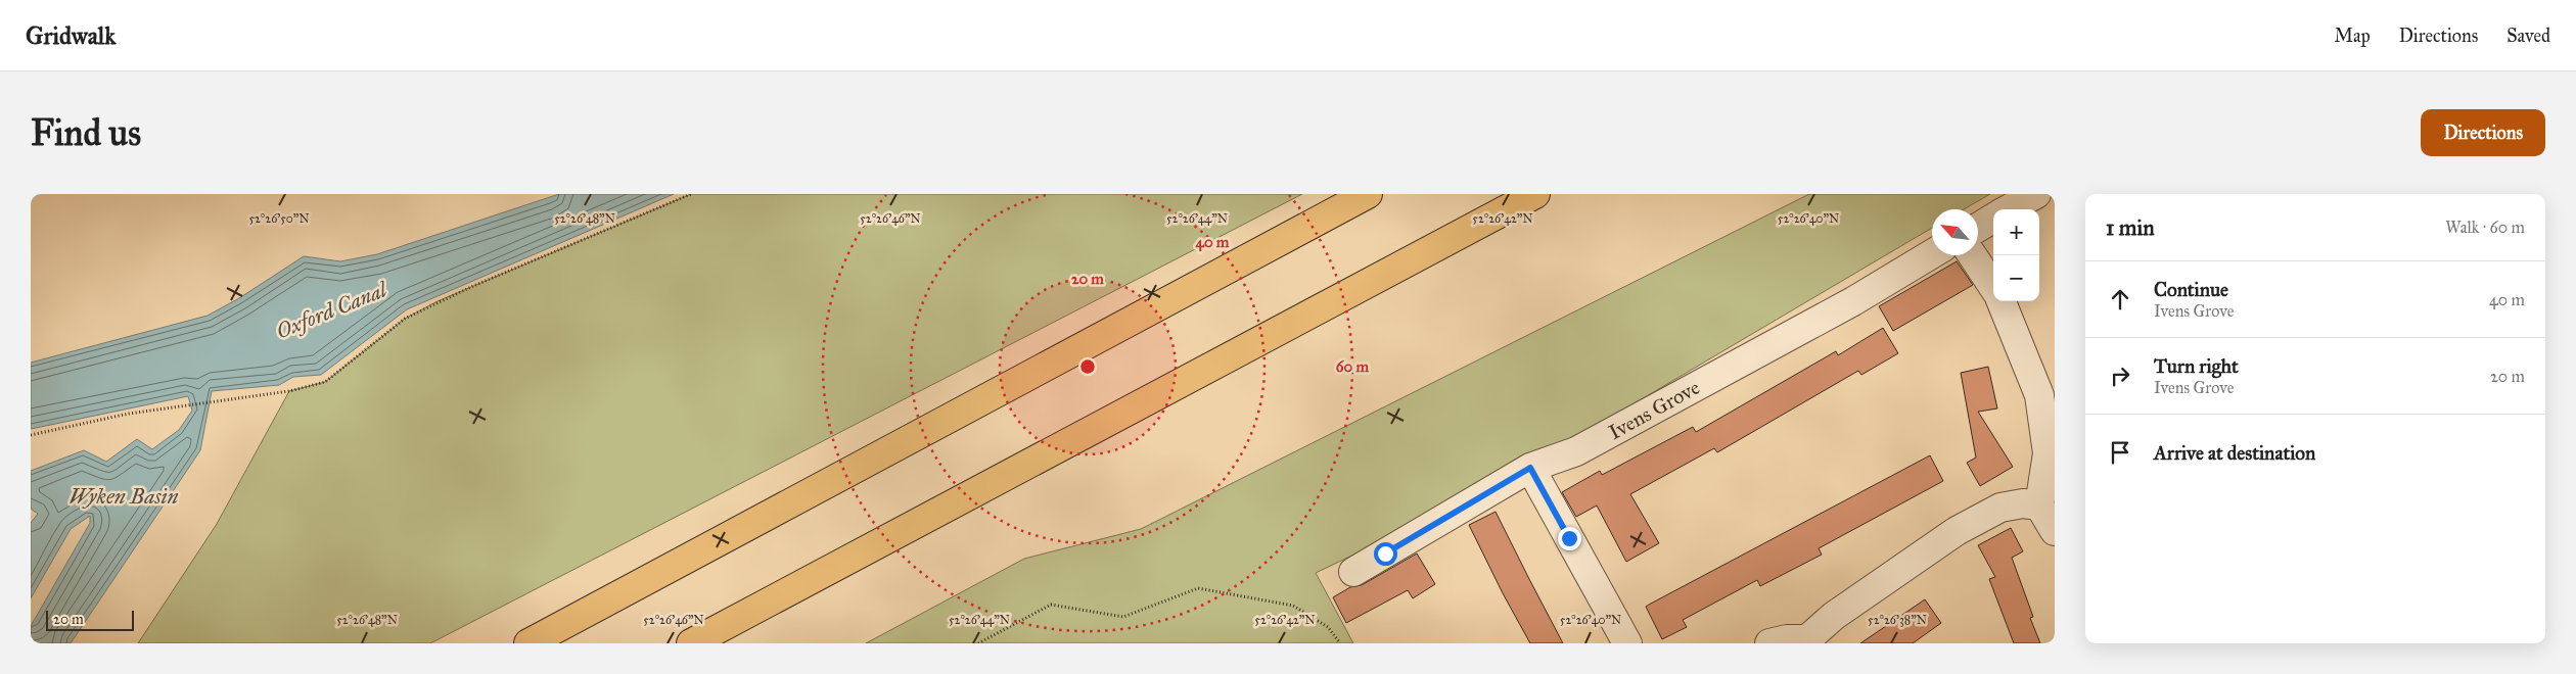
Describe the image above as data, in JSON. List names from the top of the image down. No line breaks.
{"streets":{"street":["Ivens Grove"]},"water":["Oxford Canal","Wyken Basin"],"scale_bar":"20 m","north":"top left","page":{"header":"Gridwalk","nav":["Map","Directions","Saved"],"buttons":"Directions","title":"Find us","heading":["1 min","Walk · 60 m"],"map_buttons":["+","−"],"list":[["Continue","Ivens Grove","40 m"],["Turn right","Ivens Grove","20 m"],"Arrive at destination"],"scale":"20 m"},"coordinates":["52°26'50\"N","52°26'48\"N","52°26'46\"N","52°26'44\"N","52°26'42\"N","52°26'40\"N","52°26'38\"N"],"rings":["40 m","20 m","60 m"]}
